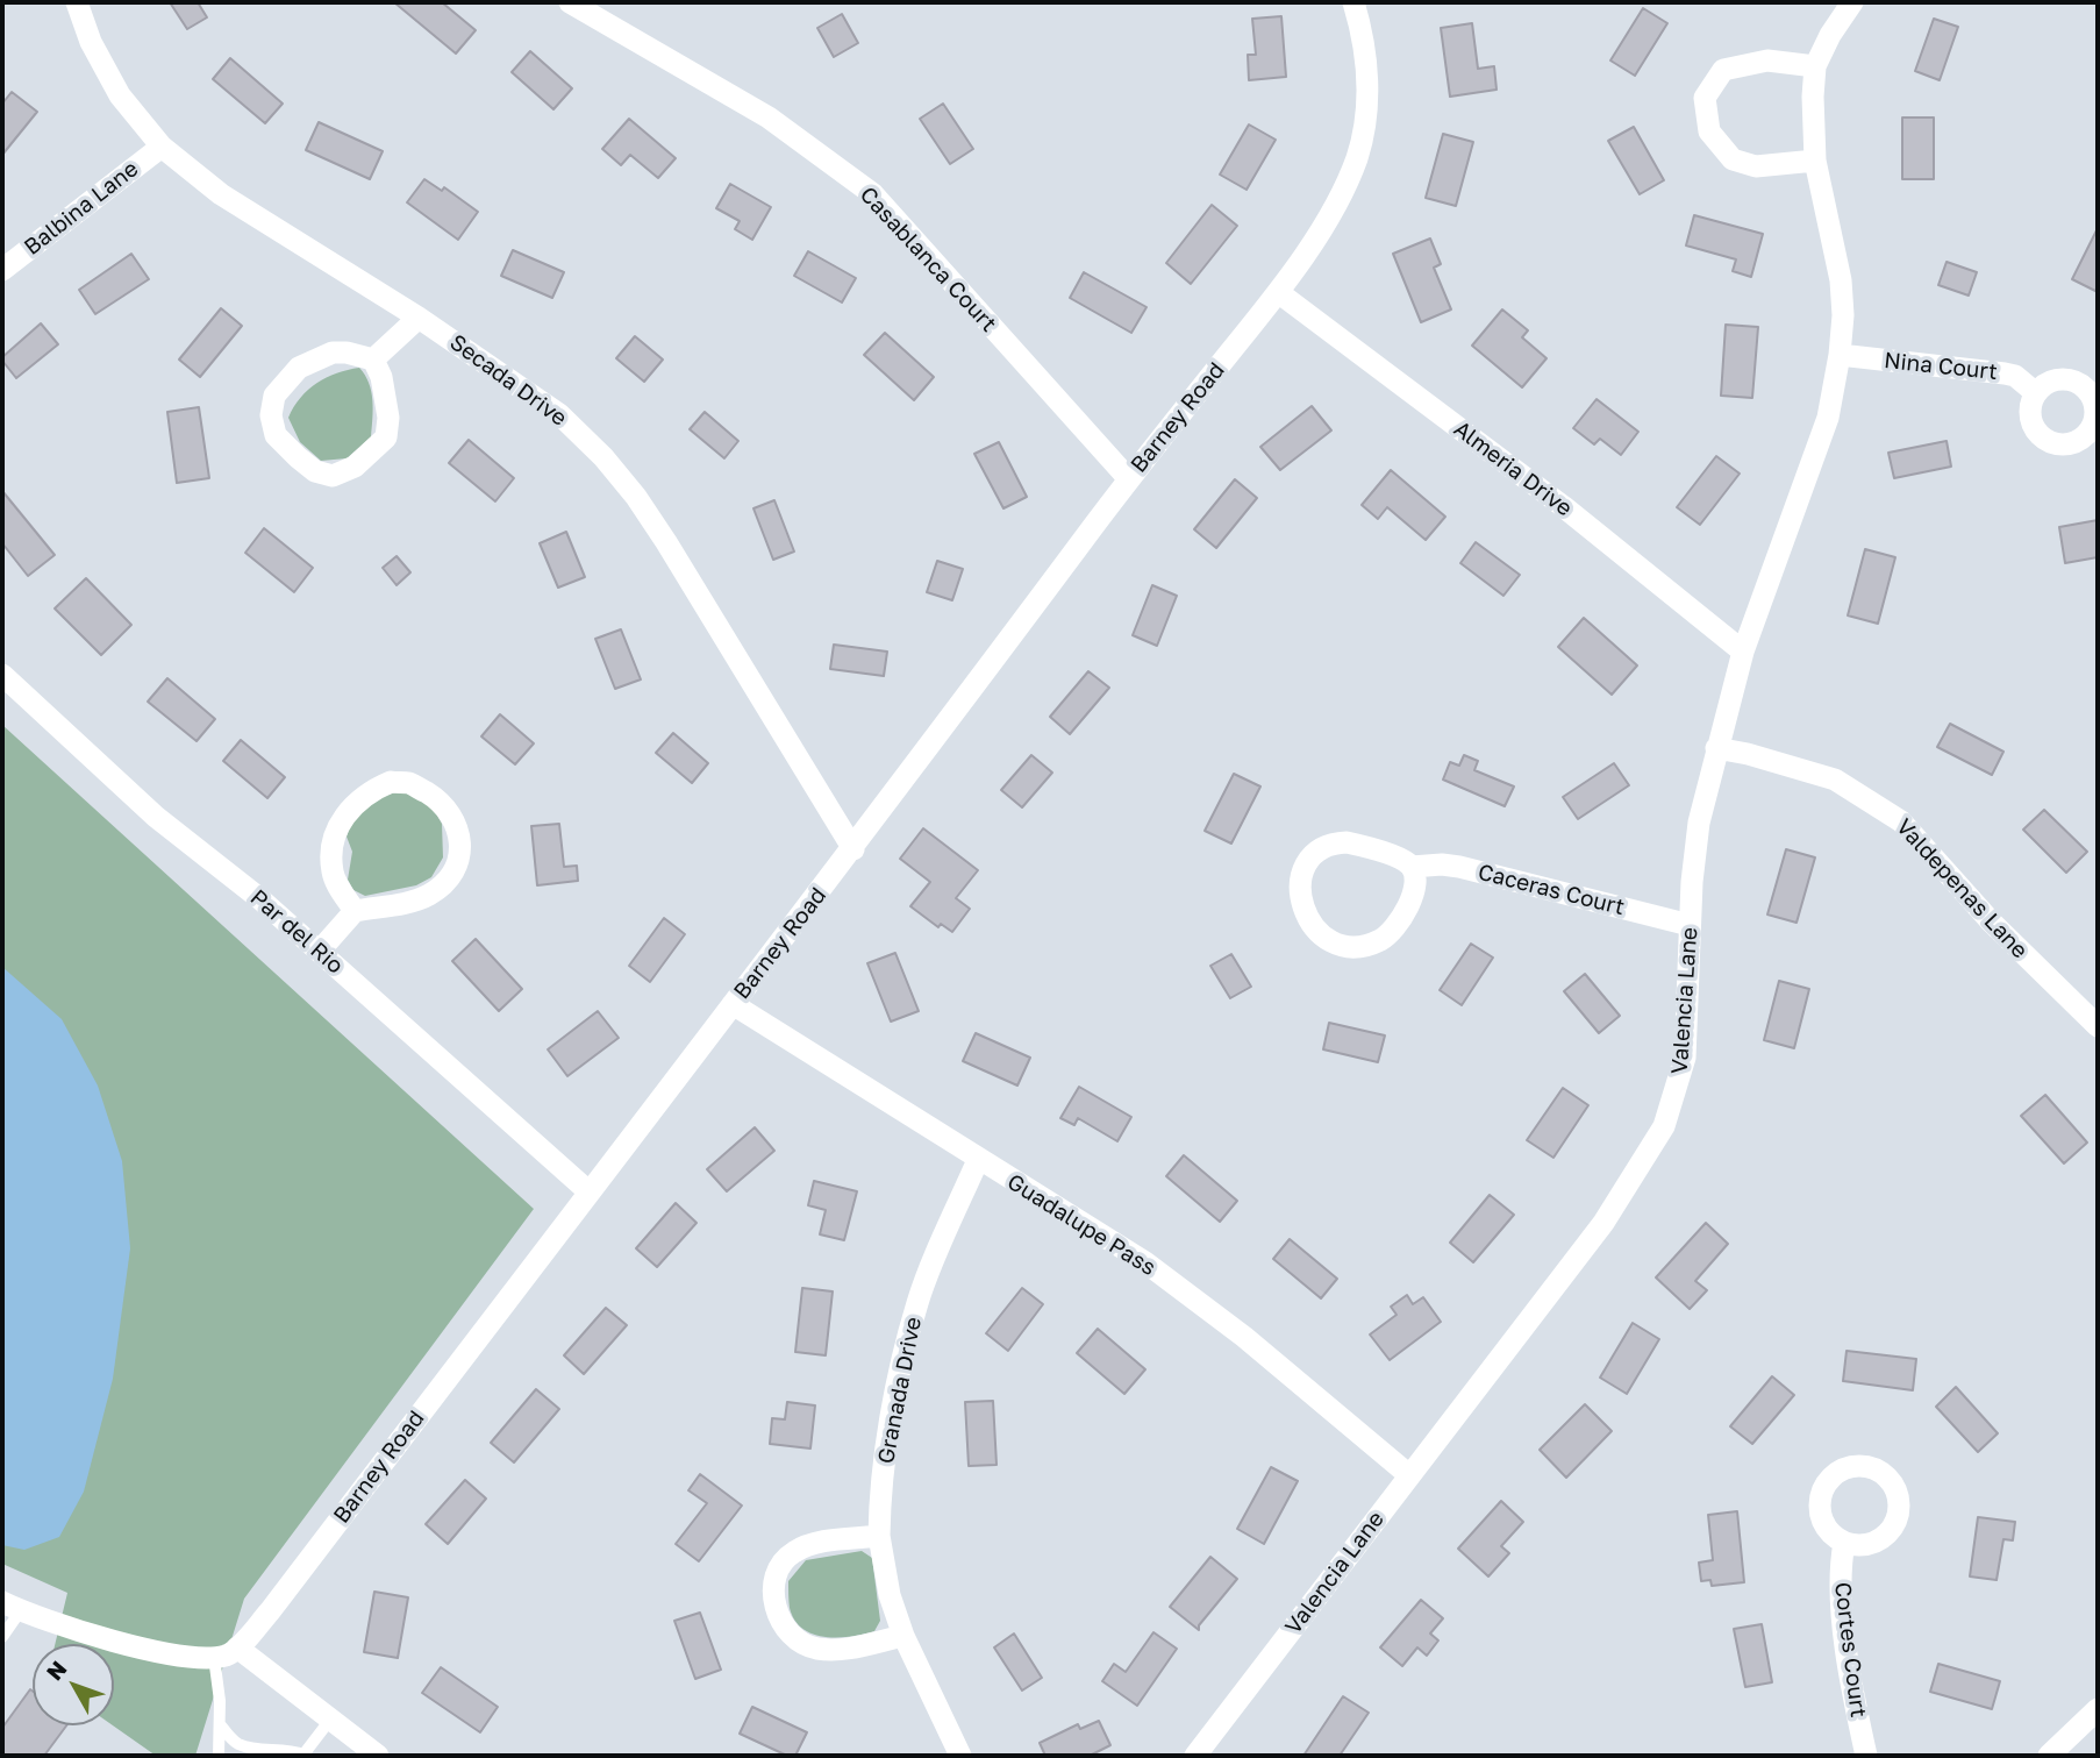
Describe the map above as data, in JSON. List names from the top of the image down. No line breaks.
{"streets":{"street":["Balbina Lane","Casablanca Court","Nina Court","Secada Drive","Barney Road","Almeria Drive","Valdepenas Lane","Caceras Court","Par del Rio","Valencia Lane","Guadalupe Pass","Granada Drive","Cortes Court"]},"crossings":[["Balbina Lane","Secada Drive"],["Casablanca Court","Barney Road"],["Nina Court","Valencia Lane"],["Secada Drive","Barney Road"],["Barney Road","Almeria Drive"],["Barney Road","Par del Rio"],["Barney Road","Guadalupe Pass"],["Almeria Drive","Valencia Lane"],["Valdepenas Lane","Valencia Lane"],["Caceras Court","Valencia Lane"],["Valencia Lane","Guadalupe Pass"],["Guadalupe Pass","Granada Drive"]],"north":"top left"}
